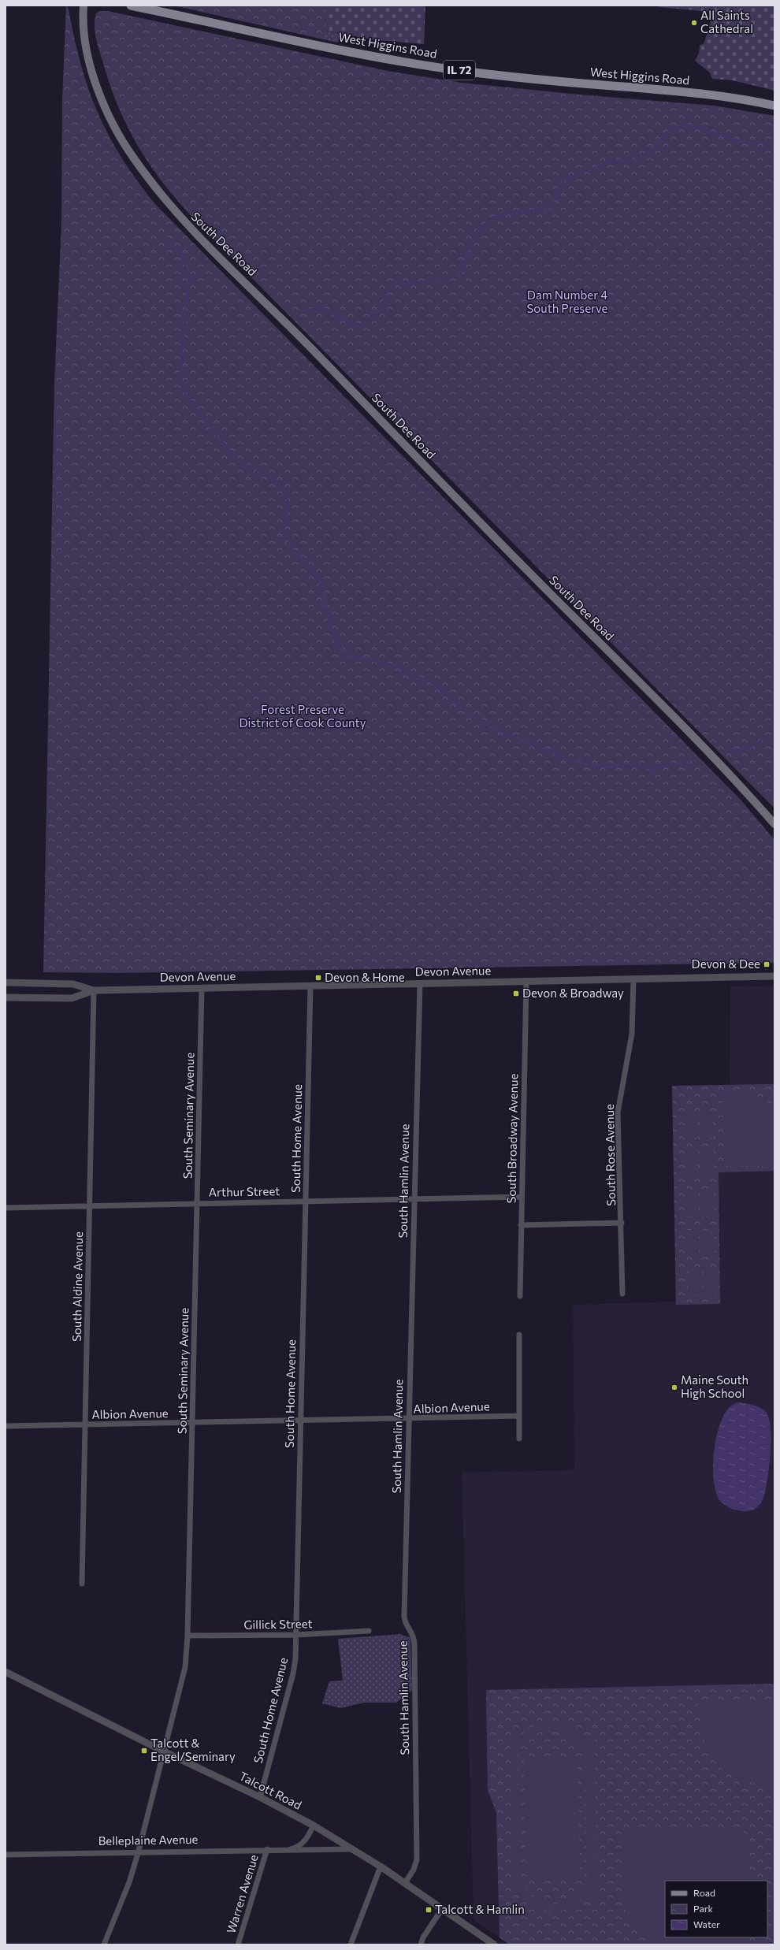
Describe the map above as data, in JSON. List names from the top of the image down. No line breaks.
{"streets":{"main road":["West Higgins Road","IL 72","South Dee Road"],"street":["Devon Avenue","South Seminary Avenue","South Home Avenue","South Broadway Avenue","South Rose Avenue","South Hamlin Avenue","Arthur Street","South Aldine Avenue","Albion Avenue","Gillick Street","Talcott Road","Belleplaine Avenue","Warren Avenue"]},"crossings":[["Devon Avenue","South Seminary Avenue"],["Devon Avenue","South Home Avenue"],["Devon Avenue","South Broadway Avenue"],["Devon Avenue","South Rose Avenue"],["Devon Avenue","South Hamlin Avenue"],["Devon Avenue","South Aldine Avenue"],["South Seminary Avenue","Arthur Street"],["South Seminary Avenue","Albion Avenue"],["South Seminary Avenue","Gillick Street"],["South Seminary Avenue","Talcott Road"],["South Seminary Avenue","Belleplaine Avenue"],["South Home Avenue","Arthur Street"],["South Home Avenue","Albion Avenue"],["South Home Avenue","Gillick Street"],["South Home Avenue","Talcott Road"],["South Broadway Avenue","Arthur Street"],["South Hamlin Avenue","Arthur Street"],["South Hamlin Avenue","Albion Avenue"],["South Hamlin Avenue","Talcott Road"],["Arthur Street","South Aldine Avenue"],["South Aldine Avenue","Albion Avenue"],["Talcott Road","Belleplaine Avenue"],["Belleplaine Avenue","Warren Avenue"]],"parks":["Dam Number 4 South Preserve","Forest Preserve District of Cook County"],"places":{"other":["All Saints Cathedral","Maine South High School"],"transit":["Devon & Dee","Devon & Home","Devon & Broadway","Talcott & Engel/Seminary","Talcott & Hamlin"]},"legend":["Road","Park","Water"]}
